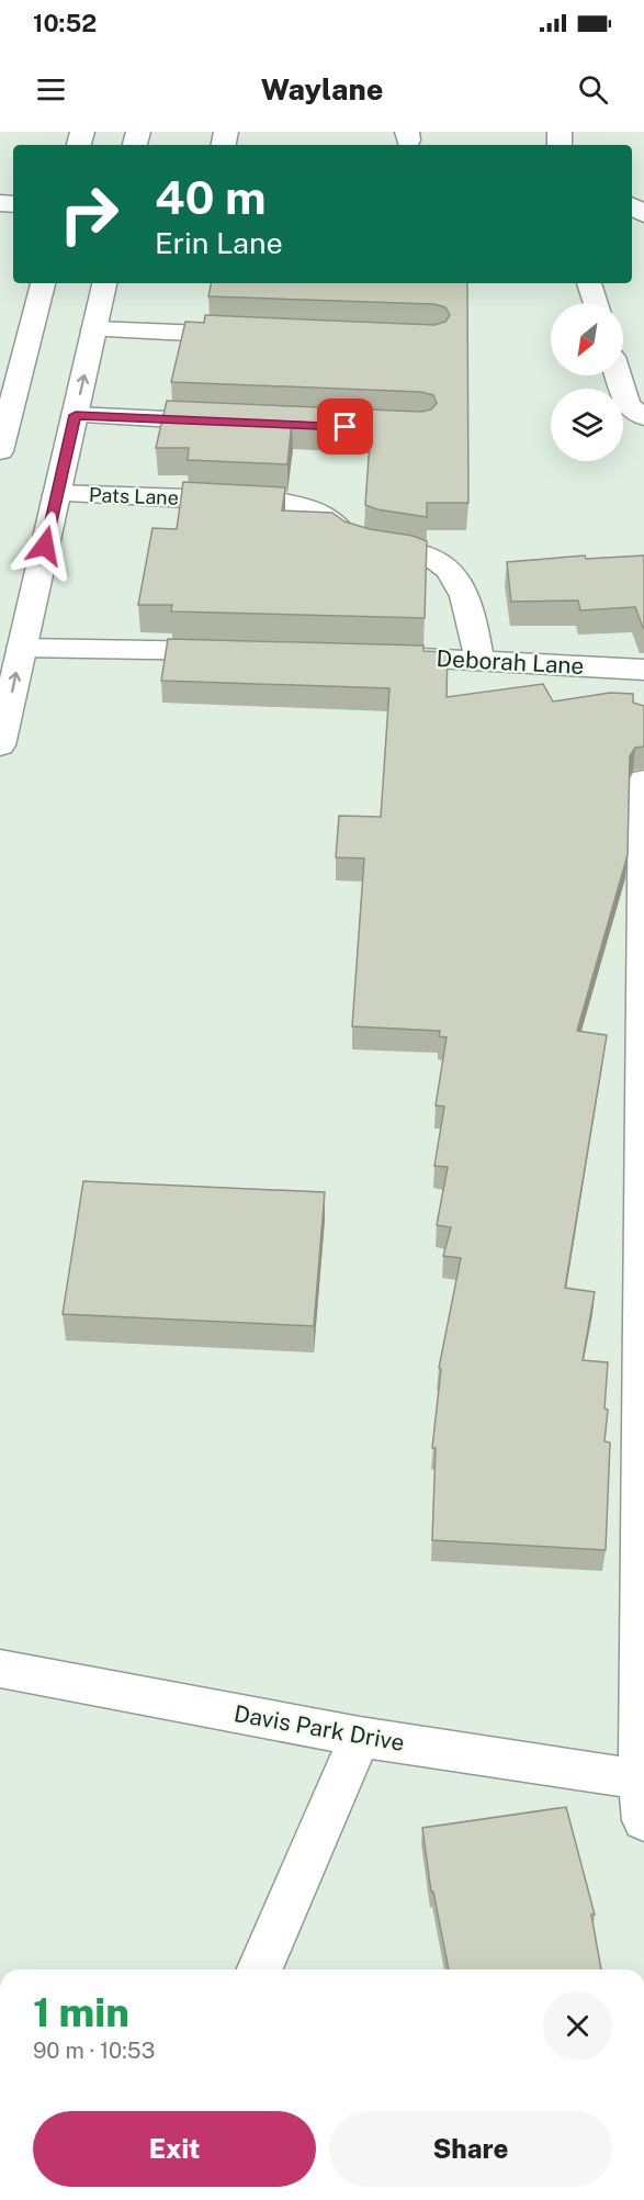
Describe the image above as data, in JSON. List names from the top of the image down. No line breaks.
{"streets":{"street":["Pats Lane","Deborah Lane","Davis Park Drive"]},"crossings":[["Pats Lane","Deborah Lane"]],"north":"bottom left","page":{"status":"10:52","header":"Waylane","turn":["40 m","Erin Lane"],"heading":["1 min","90 m · 10:53"],"buttons":["Exit","Share"]}}
